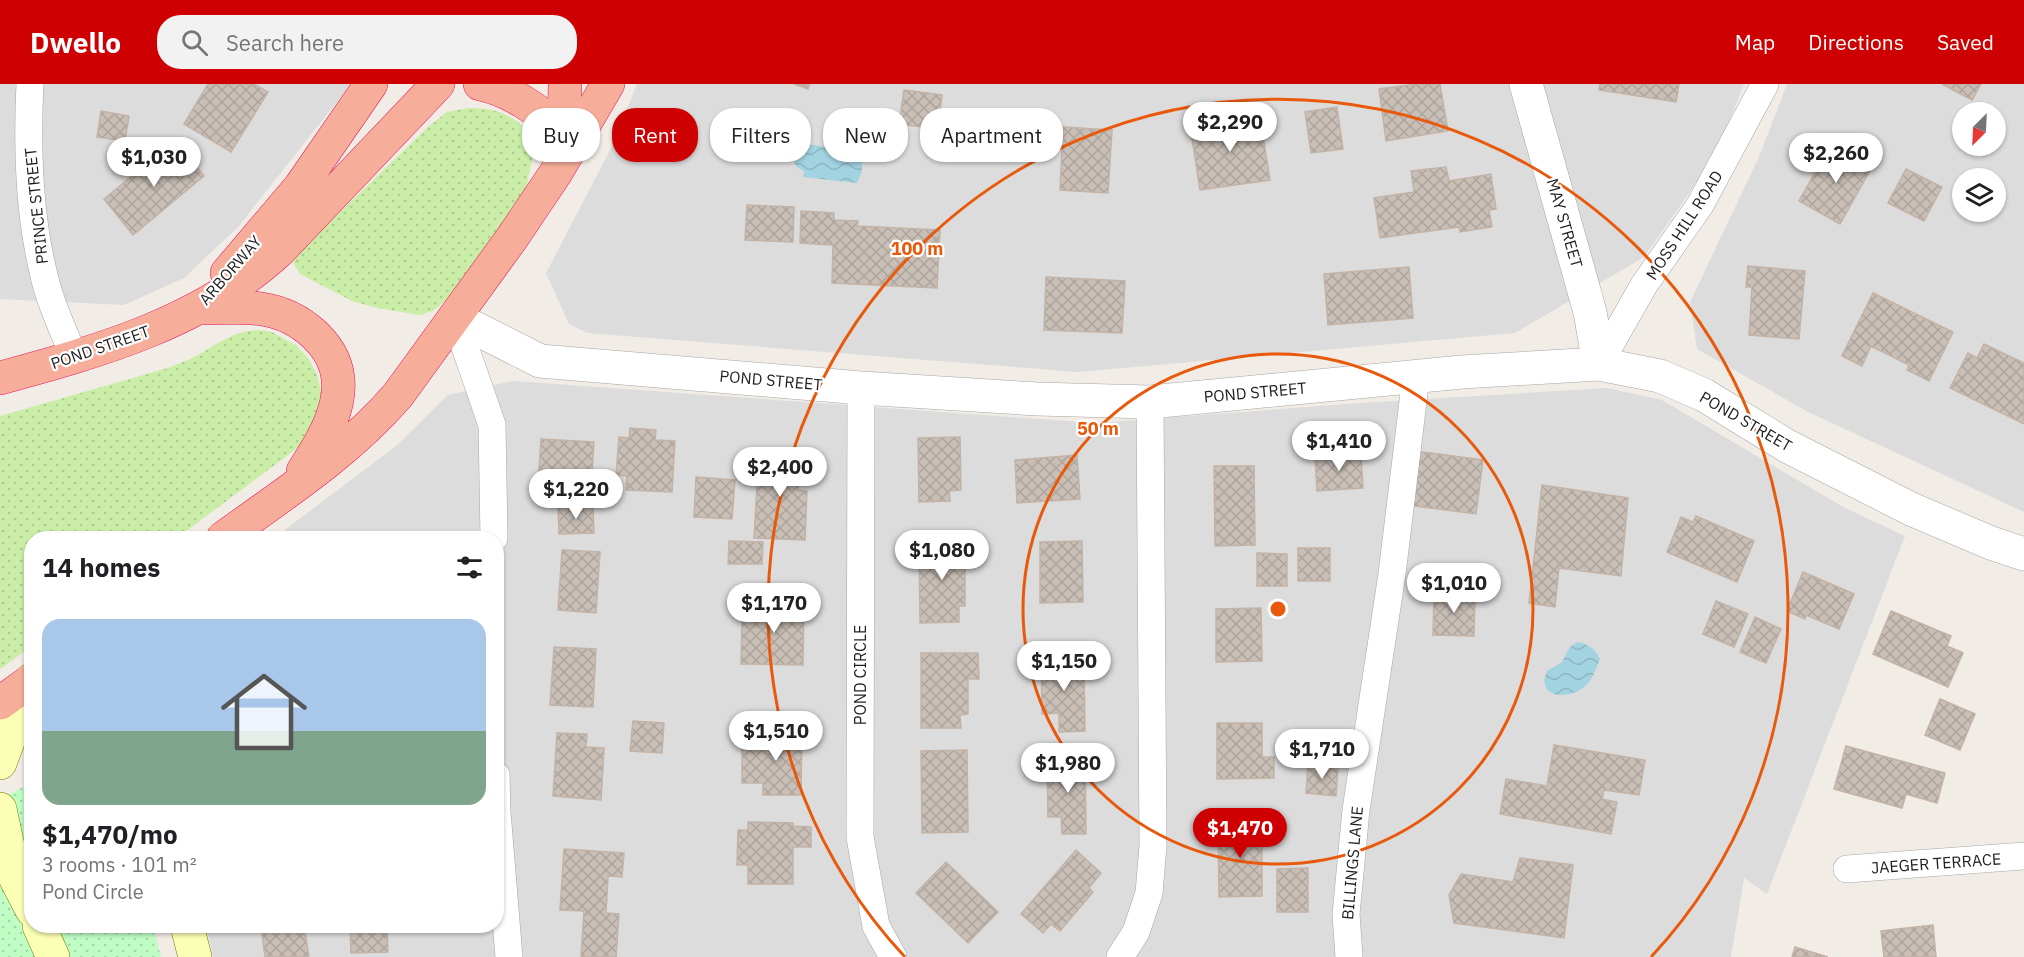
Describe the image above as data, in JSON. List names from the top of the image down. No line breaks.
{"streets":{"highway":["ARBORWAY","POND STREET"],"street":["PRINCE STREET","MAY STREET","MOSS HILL ROAD","POND CIRCLE","BILLINGS LANE","JAEGER TERRACE"]},"crossings":[["PRINCE STREET","POND STREET"],["MAY STREET","MOSS HILL ROAD"],["MAY STREET","POND STREET"],["MOSS HILL ROAD","POND STREET"],["ARBORWAY","POND STREET"],["POND STREET","POND CIRCLE"],["POND STREET","BILLINGS LANE"]],"north":"bottom left","page":{"header":"Dwello","search":"Search here","nav":["Map","Directions","Saved"],"price":["$2,290","$2,260","$1,030","$1,410","$2,400","$1,220","$1,080","$1,010","$1,170","$1,150","$1,510","$1,710","$1,980","$1,470"],"chip":["Buy","Rent","Filters","New","Apartment"],"heading":"14 homes","list":[{"name":"$1,470/mo","note":"3 rooms · 101 m² · Pond Circle"}]},"rings":["100 m","50 m"]}
